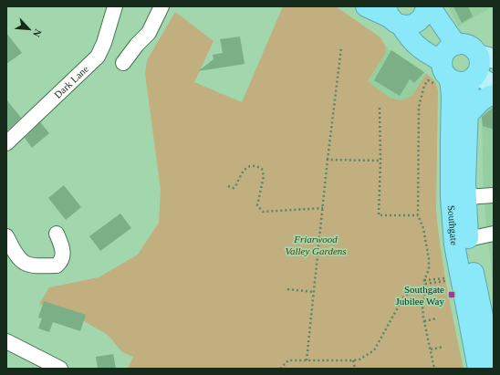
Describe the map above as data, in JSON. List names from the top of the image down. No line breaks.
{"streets":{"highway":["Southgate"],"street":["Dark Lane"]},"parks":["Friarwood Valley Gardens"],"places":{"transit":["Southgate Jubilee Way"]},"north":"bottom right"}
